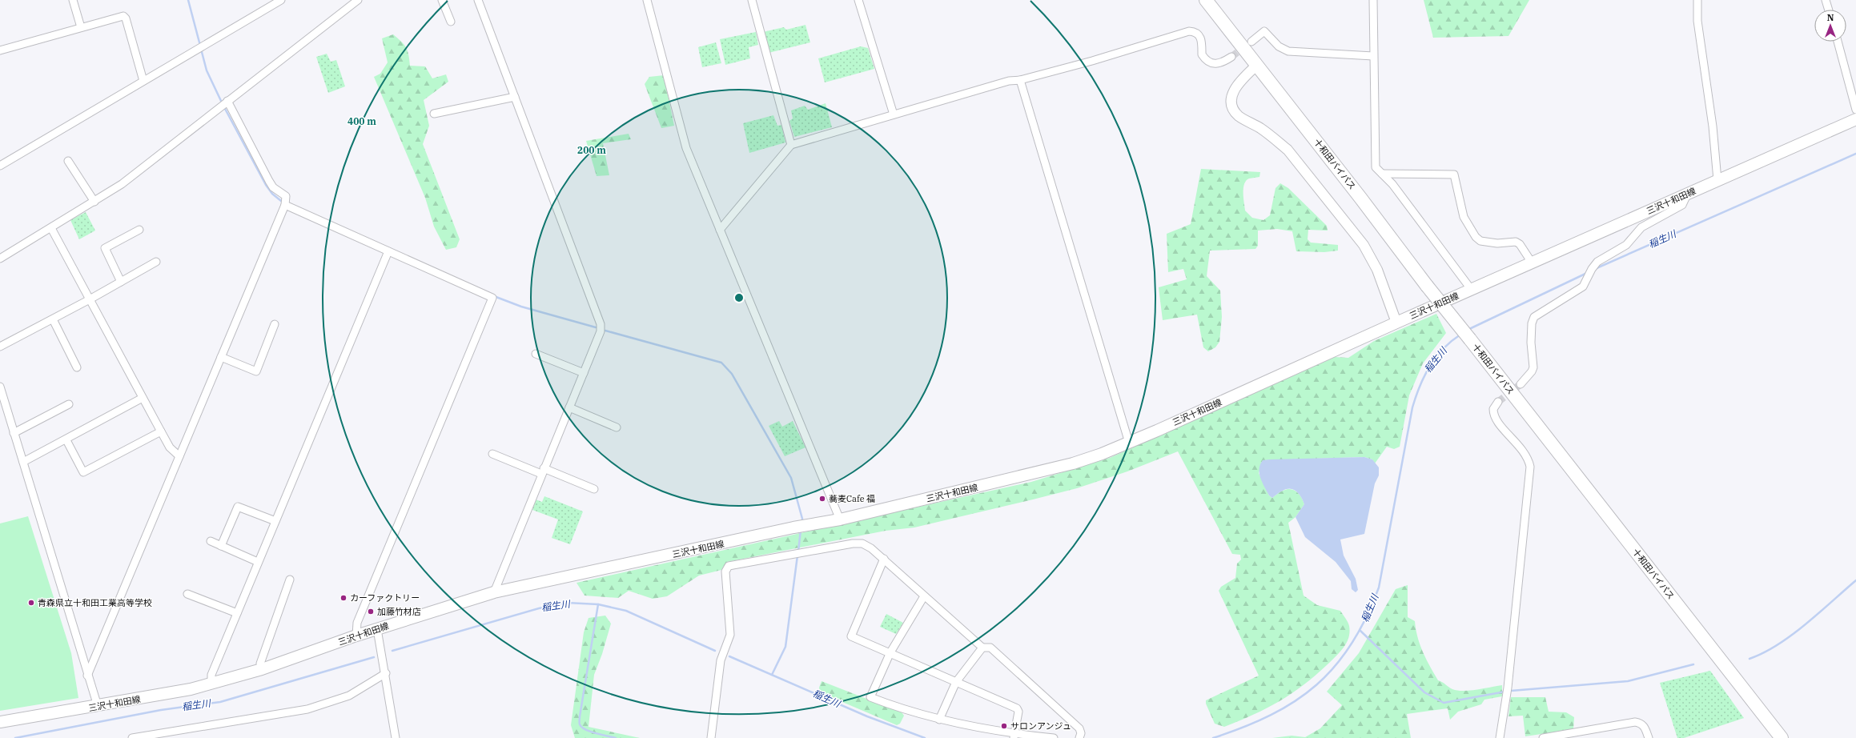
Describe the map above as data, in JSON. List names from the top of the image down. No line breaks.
{"streets":{"highway":["十和田バイパス"],"main road":["三沢十和田線"]},"water":["稲生川"],"places":["蕎麦Cafe 福","カーファクトリー","青森県立十和田工業高等学校","加藤竹材店","サロンアンジュ"],"north":"top","rings":["400 m","200 m"]}
